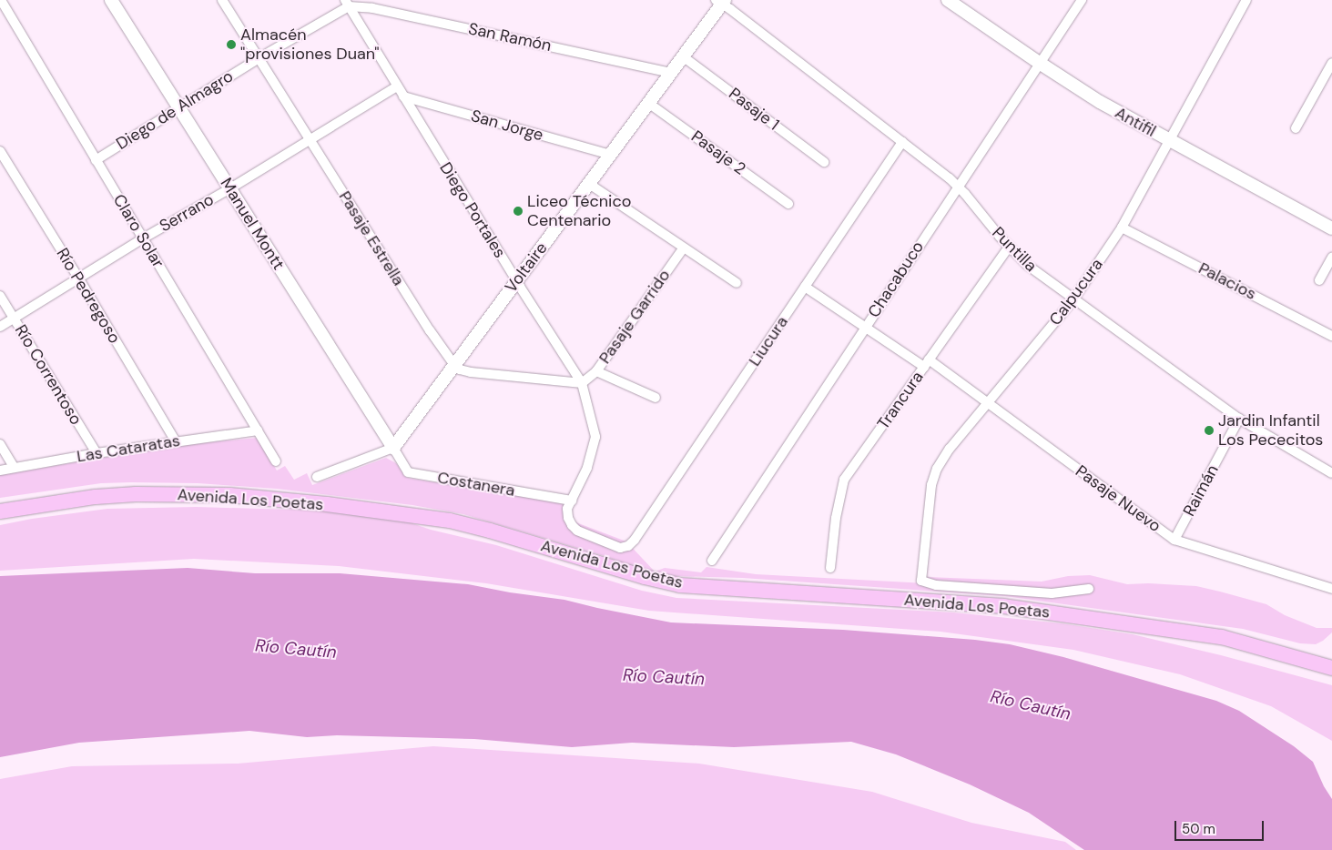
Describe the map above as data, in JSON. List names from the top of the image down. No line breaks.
{"streets":{"main road":["Avenida Los Poetas"],"street":["San Ramón","Pasaje 1","Diego de Almagro","Antifil","San Jorge","Pasaje 2","Diego Portales","Serrano","Manuel Montt","Claro Solar","Pasaje Estrella","Puntilla","Voltaire","Chacabuco","Palacios","Calpucura","Río Pedregoso","Pasaje Garrido","Liucura","Río Correntoso","Trancura","Las Cataratas","Costanera","Raimán","Pasaje Nuevo"]},"crossings":[["San Ramón","Diego de Almagro"],["San Ramón","Diego Portales"],["San Ramón","Voltaire"],["Pasaje 1","Voltaire"],["Diego de Almagro","Diego Portales"],["Diego de Almagro","Manuel Montt"],["Diego de Almagro","Claro Solar"],["Diego de Almagro","Pasaje Estrella"],["Antifil","Chacabuco"],["Antifil","Calpucura"],["San Jorge","Diego Portales"],["San Jorge","Voltaire"],["Pasaje 2","Voltaire"],["Diego Portales","Serrano"],["Diego Portales","Voltaire"],["Diego Portales","Pasaje Garrido"],["Diego Portales","Liucura"],["Diego Portales","Costanera"],["Serrano","Manuel Montt"],["Serrano","Claro Solar"],["Serrano","Pasaje Estrella"],["Serrano","Río Pedregoso"],["Serrano","Río Correntoso"],["Manuel Montt","Voltaire"],["Manuel Montt","Costanera"],["Claro Solar","Las Cataratas"],["Pasaje Estrella","Voltaire"],["Puntilla","Voltaire"],["Puntilla","Chacabuco"],["Puntilla","Calpucura"],["Puntilla","Liucura"],["Puntilla","Trancura"],["Puntilla","Raimán"],["Voltaire","Costanera"],["Chacabuco","Pasaje Nuevo"],["Palacios","Calpucura"],["Calpucura","Pasaje Nuevo"],["Río Pedregoso","Las Cataratas"],["Liucura","Costanera"],["Liucura","Pasaje Nuevo"],["Río Correntoso","Las Cataratas"],["Trancura","Pasaje Nuevo"],["Raimán","Pasaje Nuevo"]],"water":["Río Cautín"],"places":["Almacén \"provisiones Duan\"","Liceo Técnico Centenario","Jardin Infantil Los Pececitos"],"scale_bar":"50 m"}
